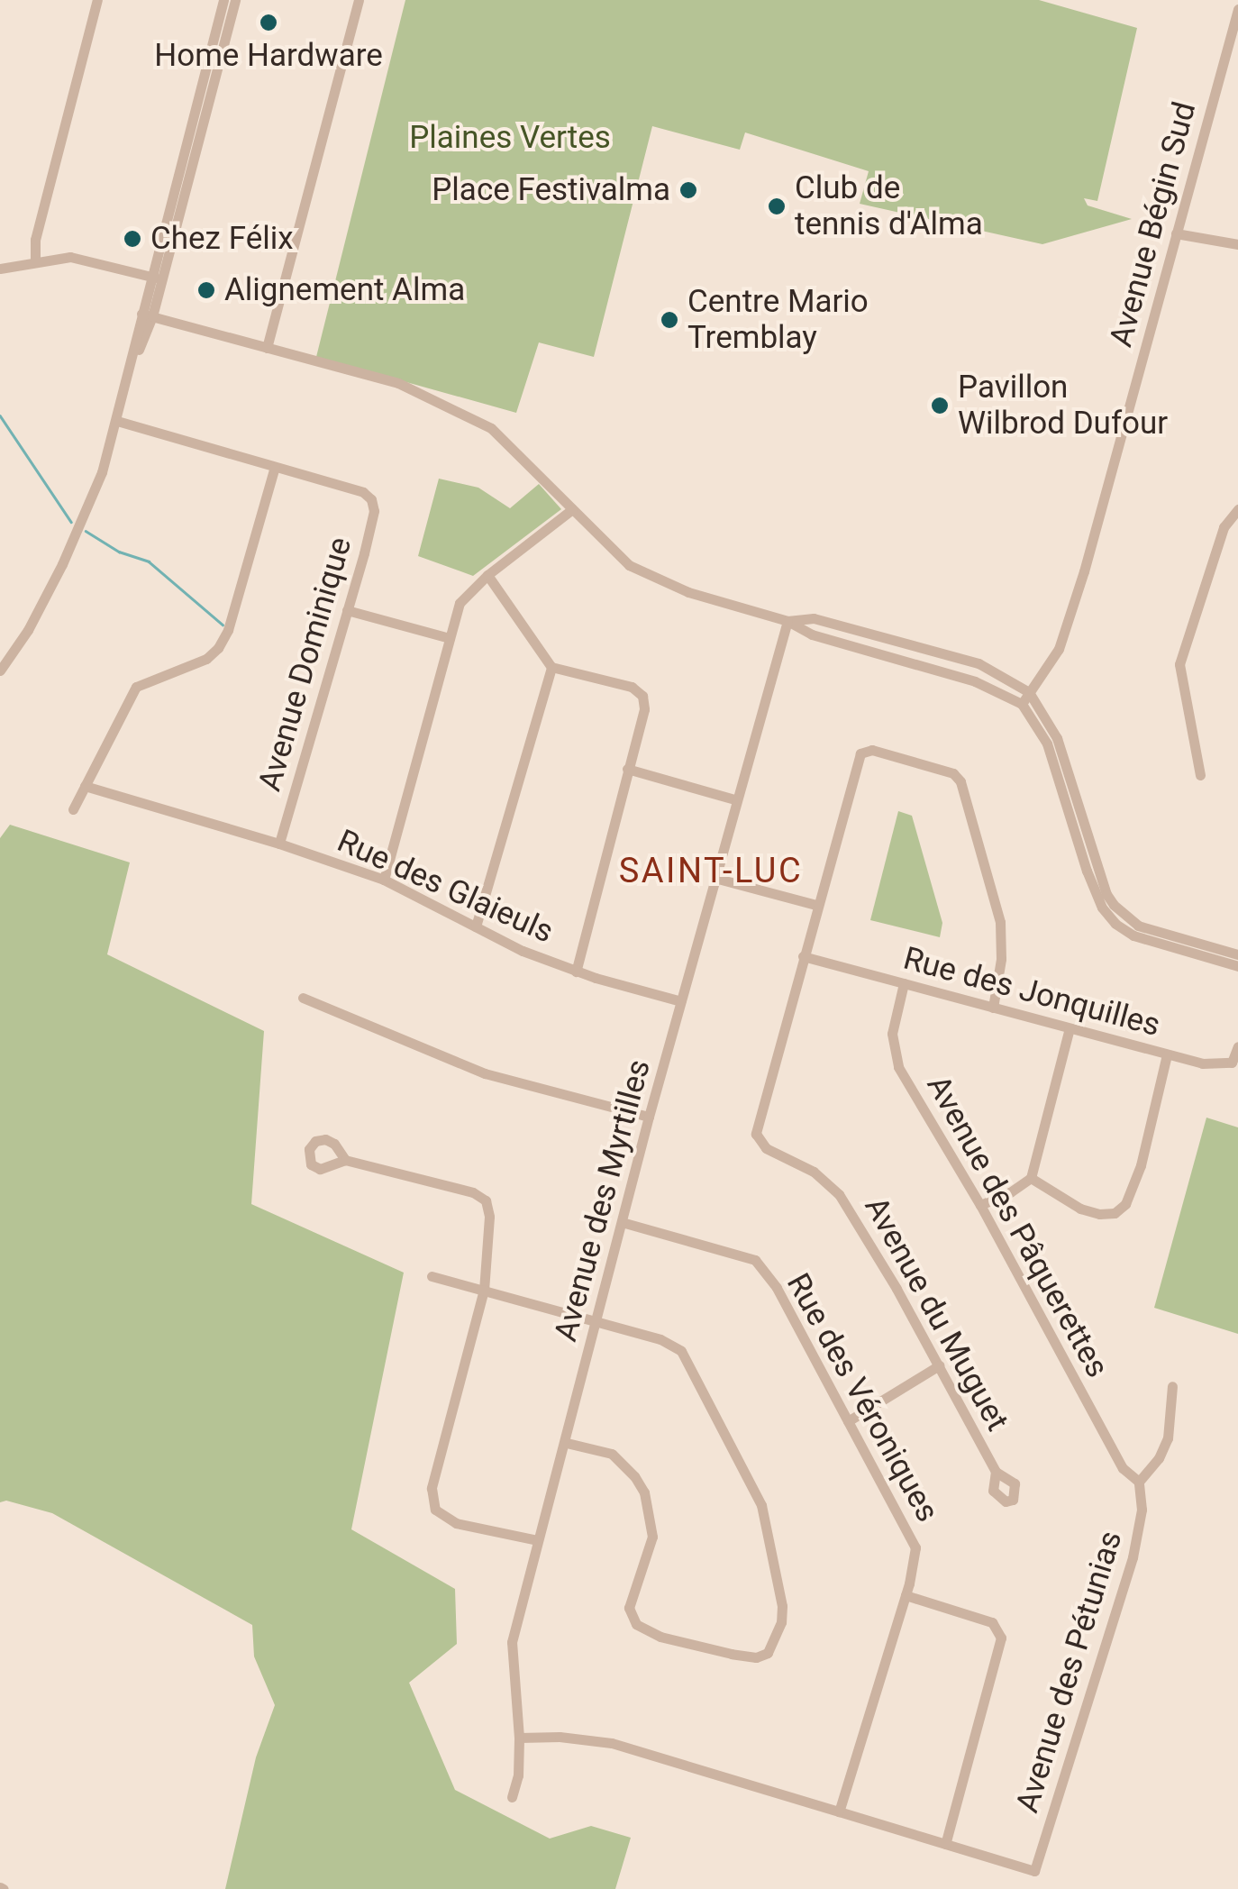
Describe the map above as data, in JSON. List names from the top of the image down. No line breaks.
{"streets":{"street":["Avenue Bégin Sud","Avenue Dominique","Rue des Glaieuls","Rue des Jonquilles","Avenue des Myrtilles","Avenue des Pâquerettes","Avenue du Muguet","Rue des Véroniques","Avenue des Pétunias"]},"crossings":[["Avenue Dominique","Rue des Glaieuls"],["Rue des Glaieuls","Avenue des Myrtilles"],["Rue des Jonquilles","Avenue des Pâquerettes"],["Rue des Jonquilles","Avenue du Muguet"],["Avenue des Myrtilles","Rue des Véroniques"],["Avenue des Pâquerettes","Avenue des Pétunias"]],"districts":["SAINT-LUC"],"parks":["Plaines Vertes"],"places":["Home Hardware","Place Festivalma","Club de tennis d'Alma","Chez Félix","Alignement Alma","Centre Mario Tremblay","Pavillon Wilbrod Dufour"]}
